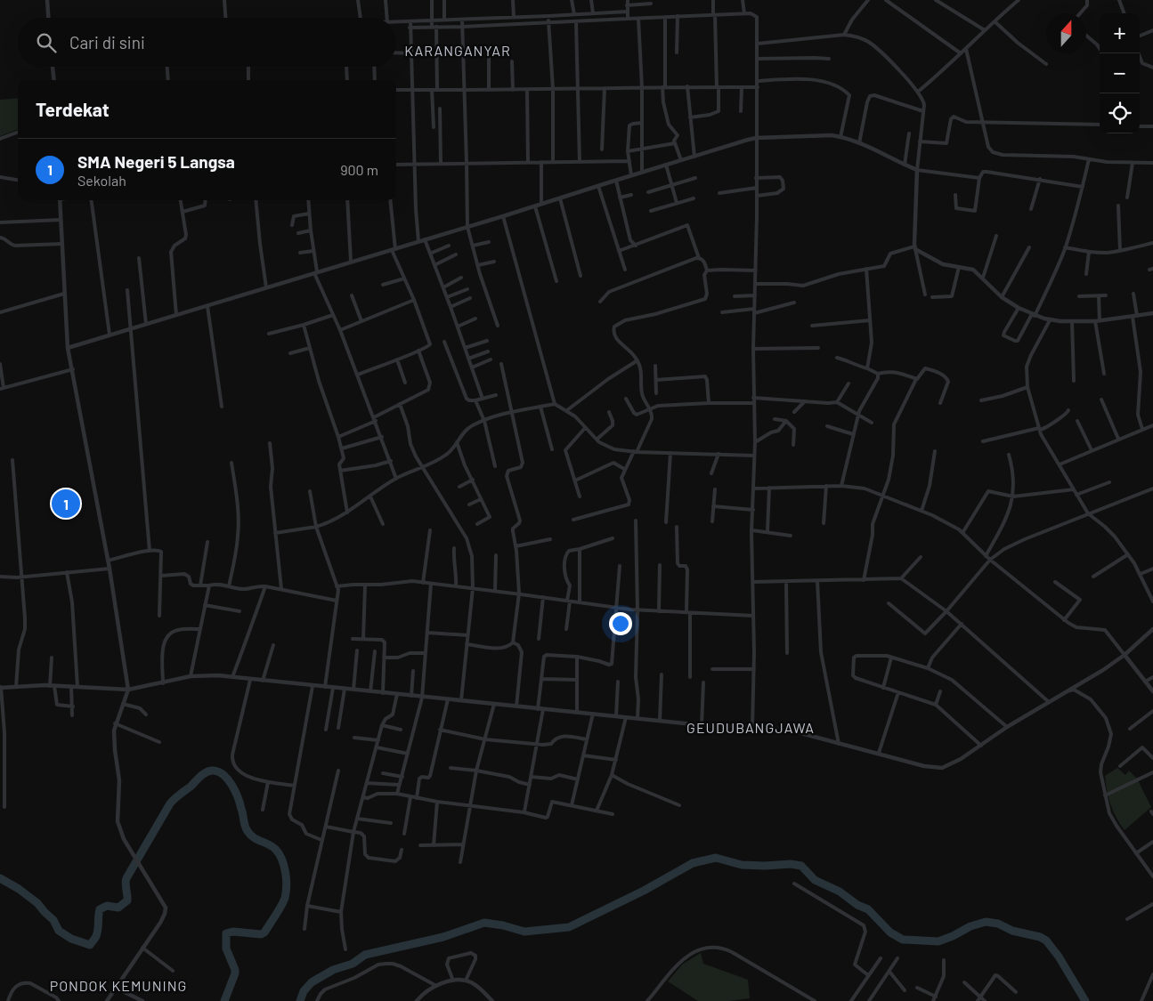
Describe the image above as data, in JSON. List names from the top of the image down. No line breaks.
{"districts":["KARANGANYAR","GEUDUBANGJAWA","PONDOK KEMUNING"],"north":"top","page":{"map_buttons":["+","−"],"search":"Cari di sini","heading":"Terdekat","list":[{"mark":"1","name":"SMA Negeri 5 Langsa","note":"Sekolah","value":"900 m"}],"pins":"1"}}
